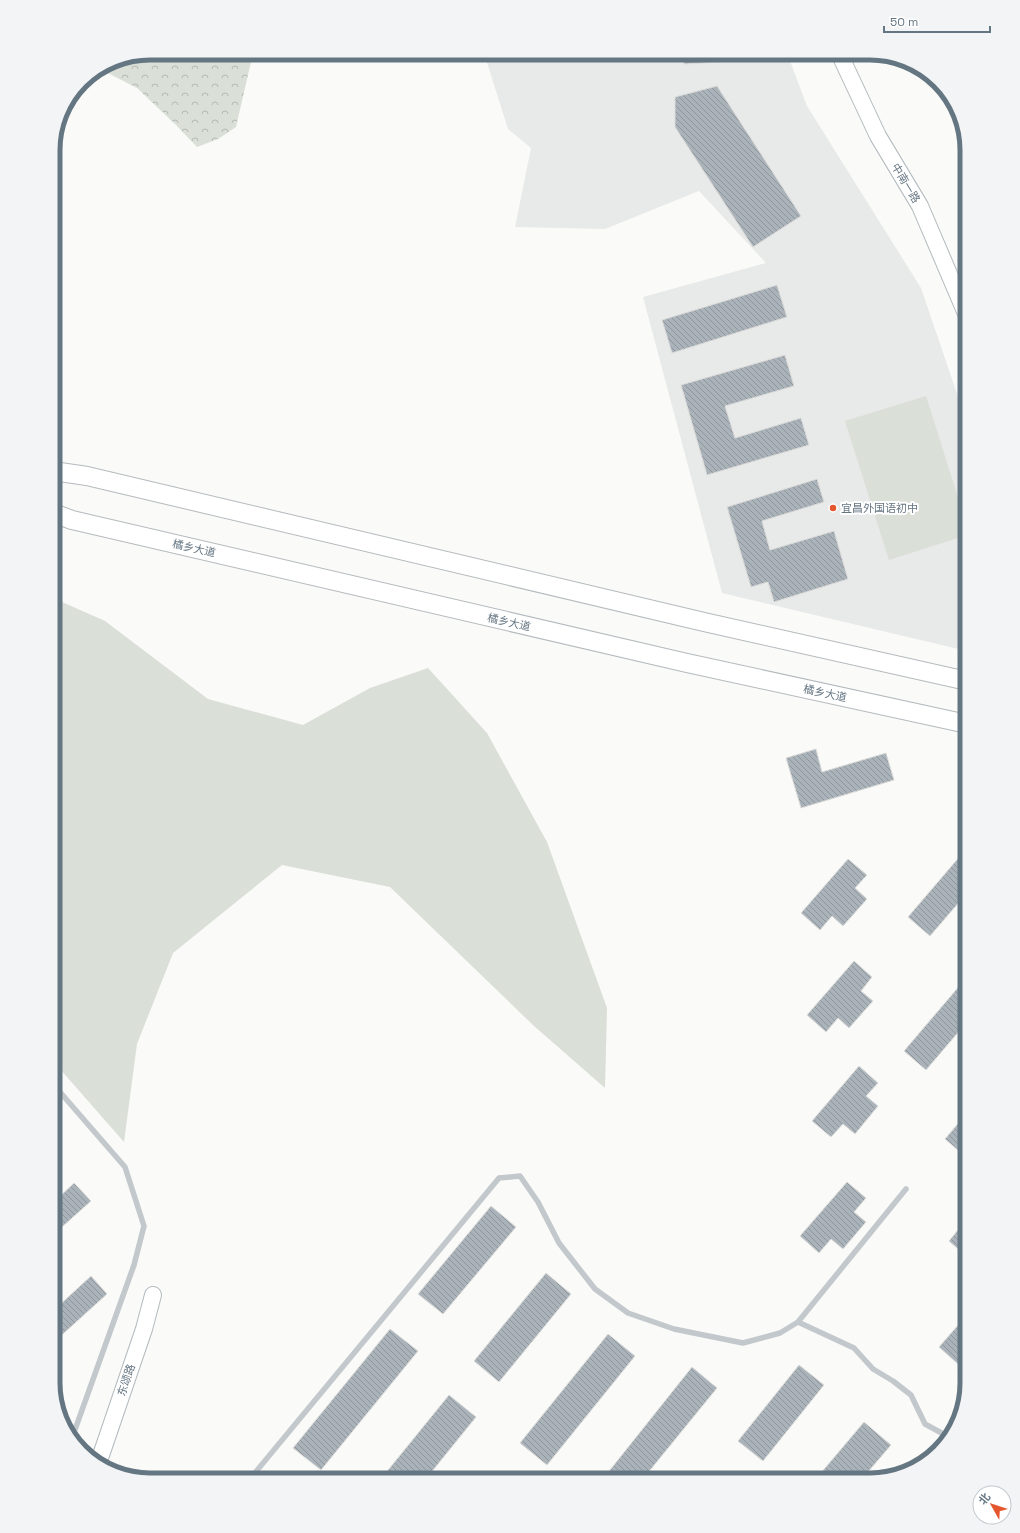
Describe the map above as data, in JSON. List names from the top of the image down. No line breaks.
{"streets":{"main road":["橘乡大道"],"street":["中南一路","东颂路"]},"places":["宜昌外国语初中"],"scale_bar":"50 m","north":"top left"}
